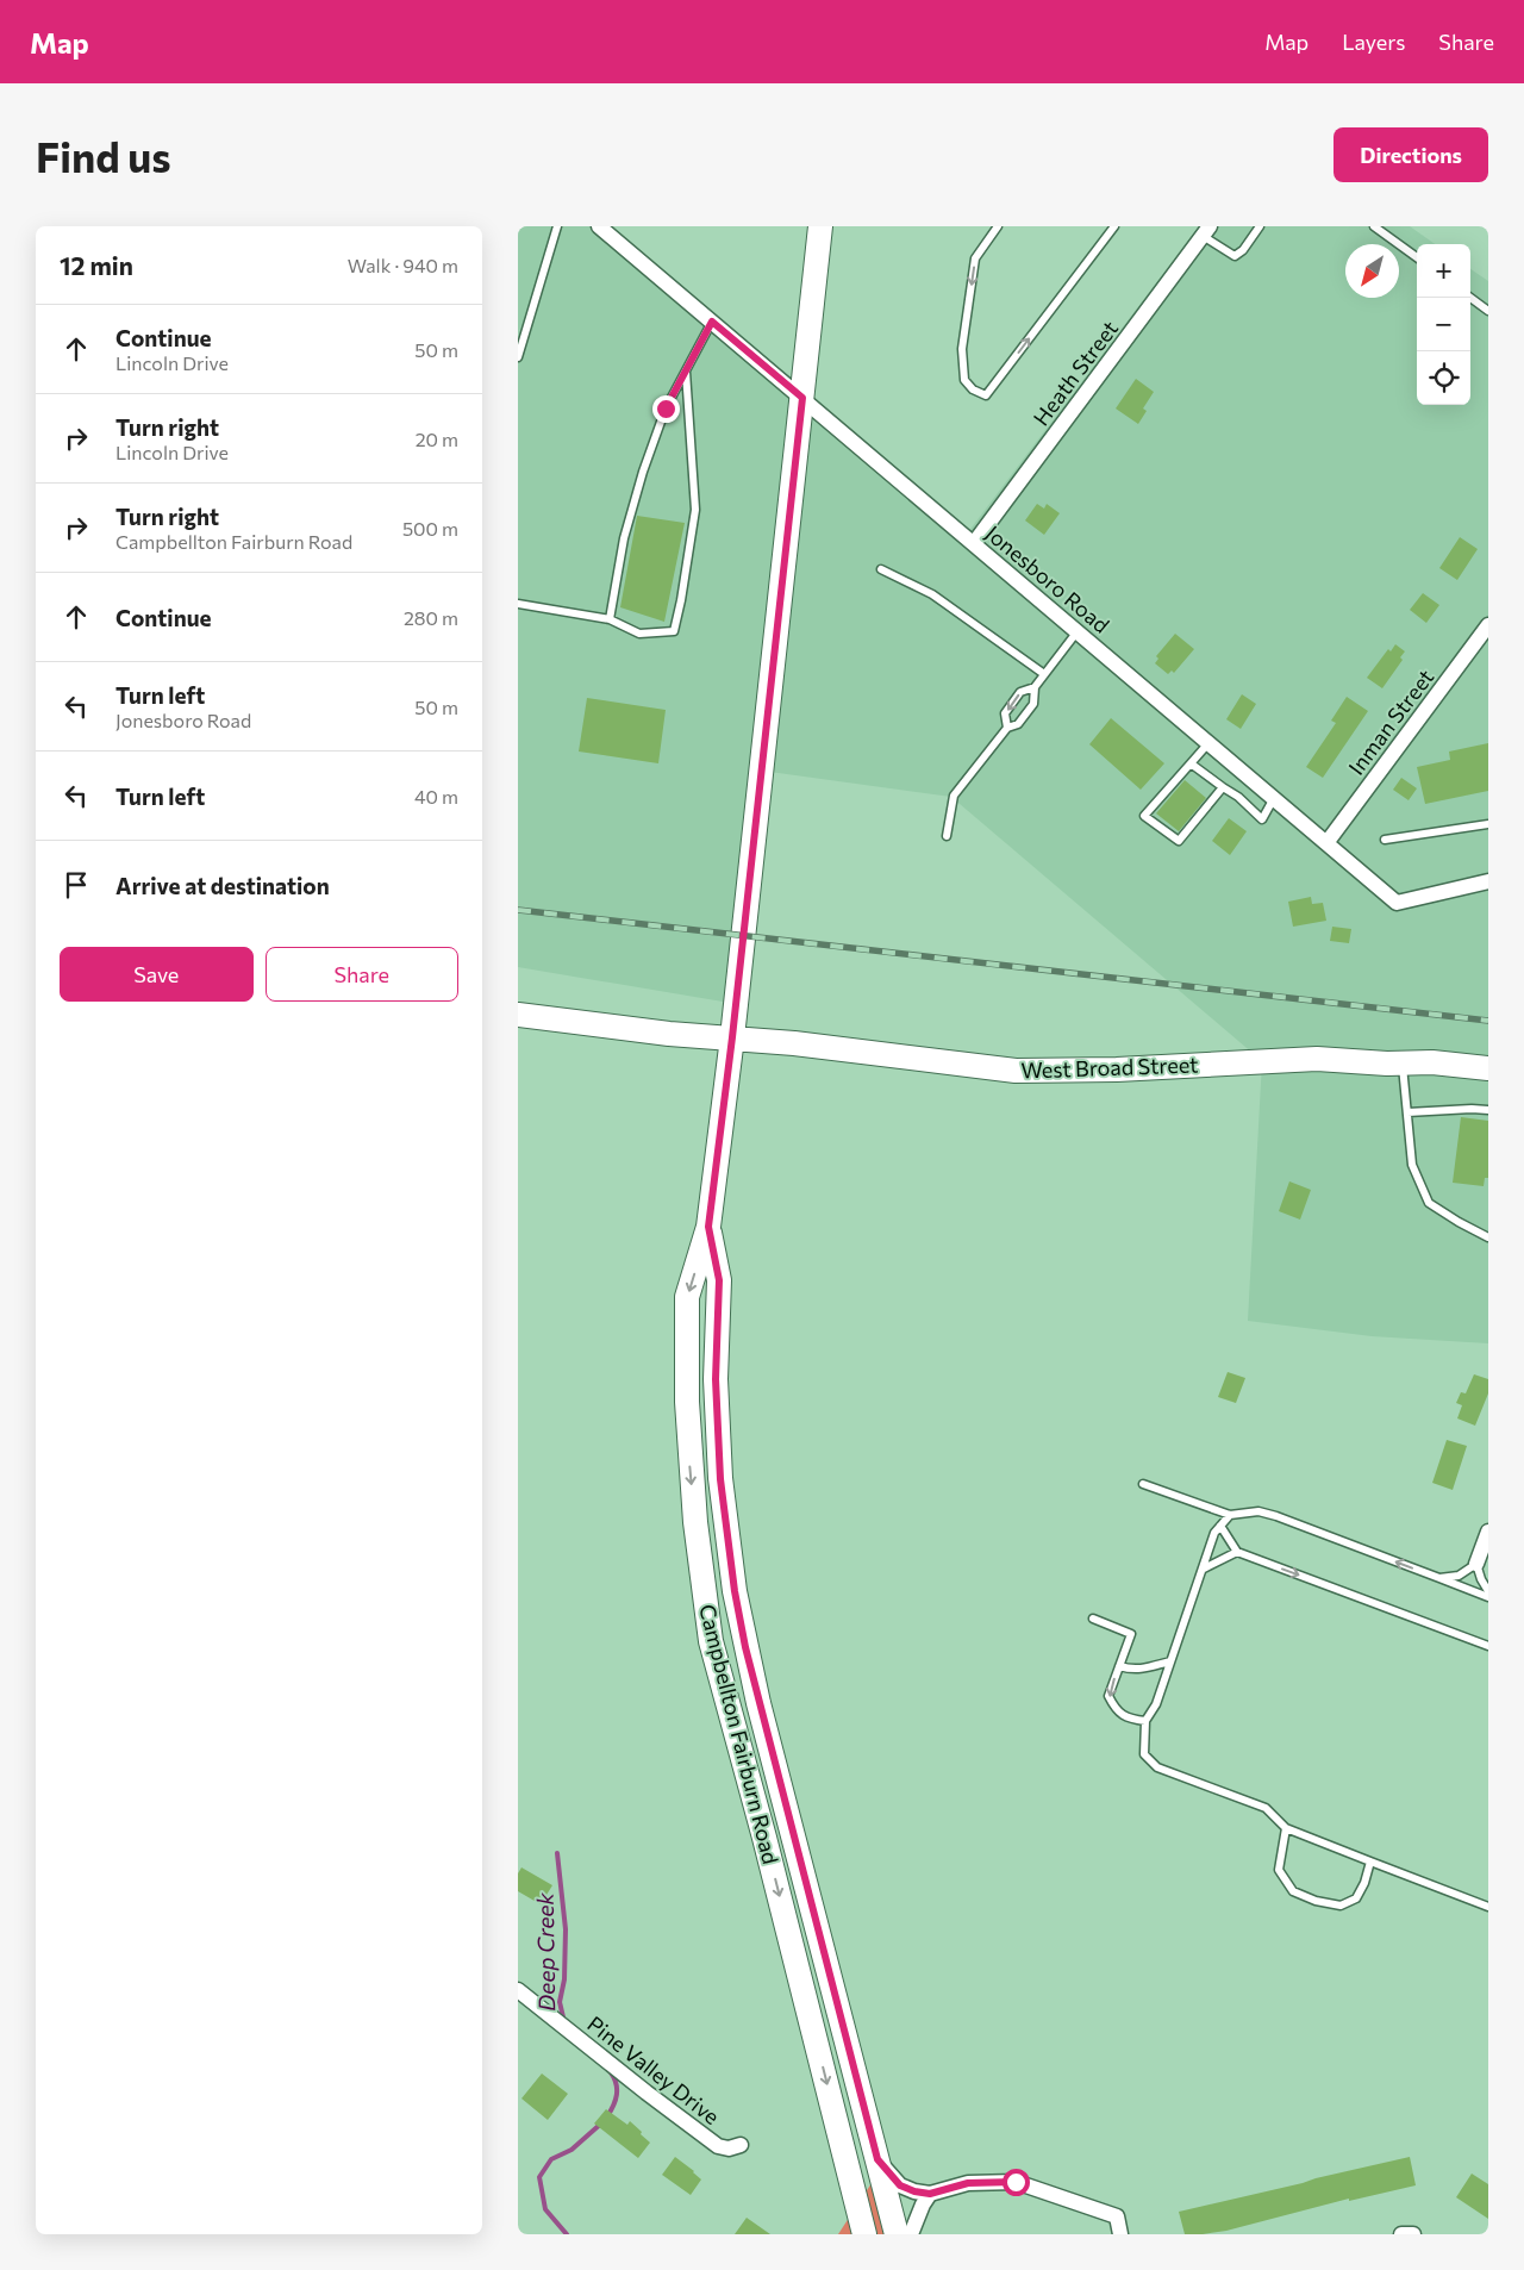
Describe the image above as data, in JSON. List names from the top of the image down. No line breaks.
{"streets":{"main road":["West Broad Street","Campbellton Fairburn Road"],"street":["Heath Street","Jonesboro Road","Inman Street","Pine Valley Drive"]},"crossings":[["Heath Street","Jonesboro Road"],["Jonesboro Road","Inman Street"],["Jonesboro Road","Campbellton Fairburn Road"],["West Broad Street","Campbellton Fairburn Road"]],"water":["Deep Creek"],"north":"bottom left","page":{"header":"Map","nav":["Map","Layers","Share"],"buttons":["Directions",["Save","Share"]],"title":"Find us","heading":["12 min","Walk · 940 m"],"map_buttons":["+","−"],"list":[["Continue","Lincoln Drive","50 m"],["Turn right","Lincoln Drive","20 m"],["Turn right","Campbellton Fairburn Road","500 m"],["Continue","280 m"],["Turn left","Jonesboro Road","50 m"],["Turn left","40 m"],"Arrive at destination"]}}
